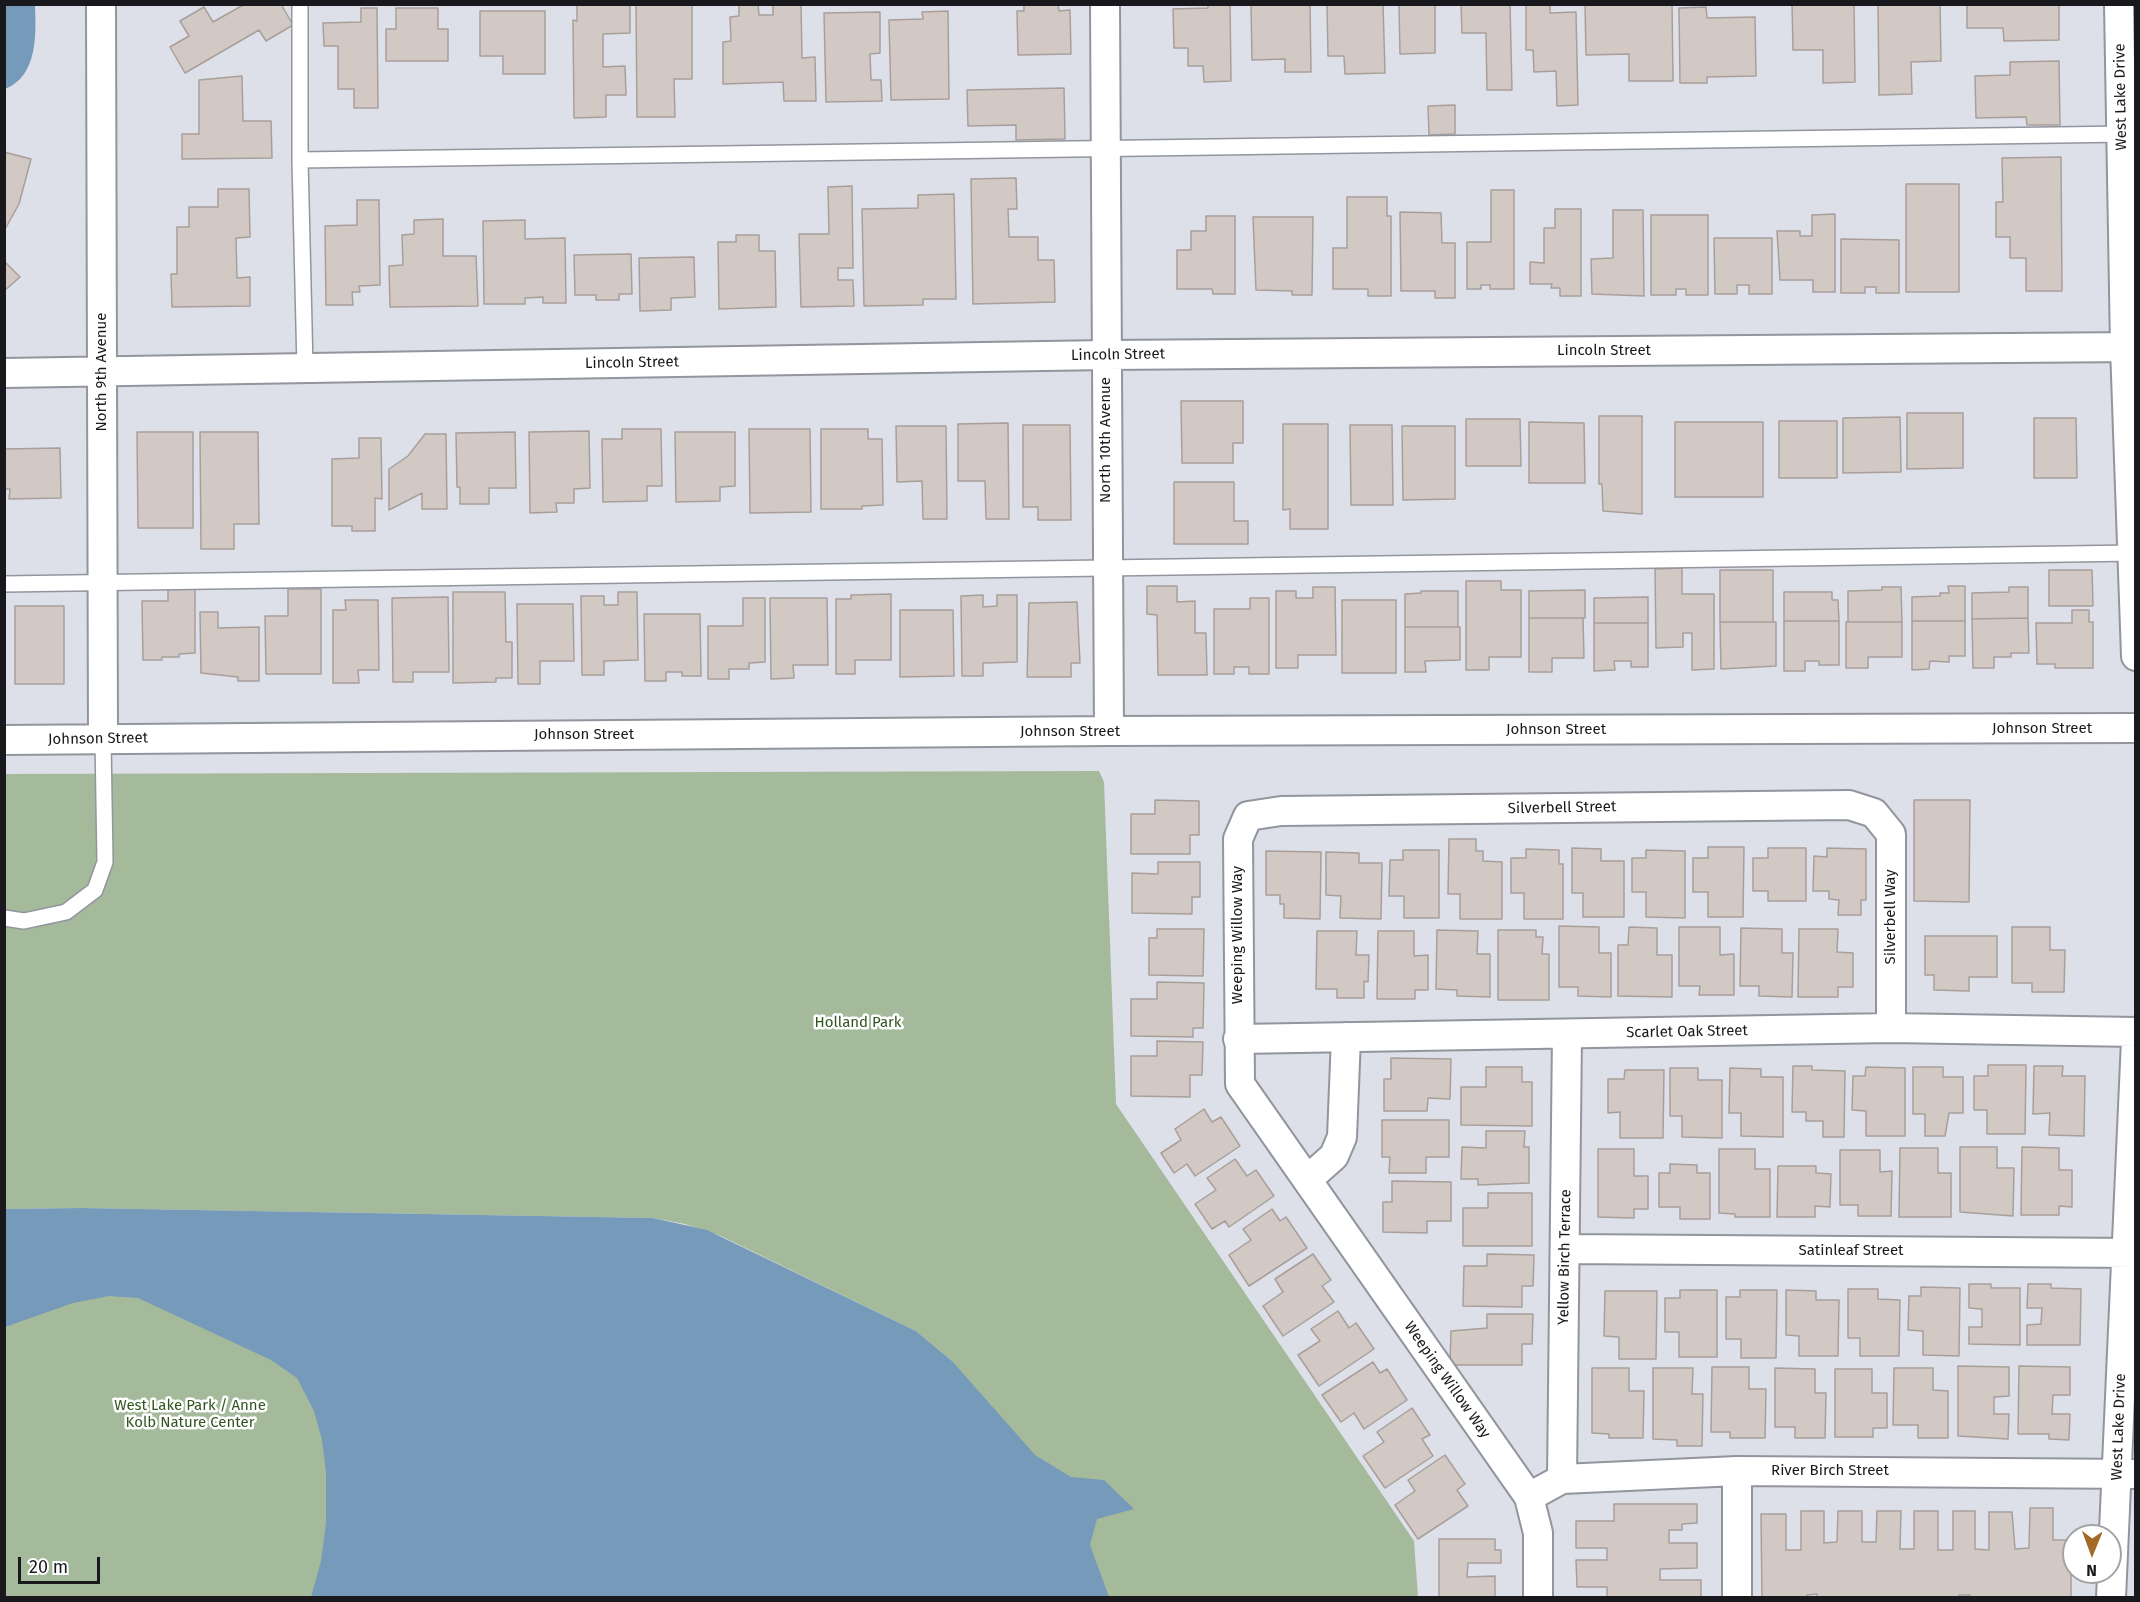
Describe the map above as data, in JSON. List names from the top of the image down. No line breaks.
{"streets":{"street":["West Lake Drive","Lincoln Street","North 9th Avenue","North 10th Avenue","Johnson Street","Silverbell Street","Silverbell Way","Weeping Willow Way","Scarlet Oak Street","Satinleaf Street","Yellow Birch Terrace","River Birch Street"]},"crossings":[["West Lake Drive","Lincoln Street"],["West Lake Drive","Satinleaf Street"],["West Lake Drive","River Birch Street"],["Lincoln Street","North 9th Avenue"],["Lincoln Street","North 10th Avenue"],["North 9th Avenue","Johnson Street"],["North 10th Avenue","Johnson Street"],["Silverbell Street","Silverbell Way"],["Silverbell Street","Weeping Willow Way"],["Silverbell Way","Scarlet Oak Street"],["Weeping Willow Way","Scarlet Oak Street"],["Weeping Willow Way","River Birch Street"],["Scarlet Oak Street","Yellow Birch Terrace"],["Satinleaf Street","Yellow Birch Terrace"],["Yellow Birch Terrace","River Birch Street"]],"parks":["Holland Park","West Lake Park / Anne Kolb Nature Center"],"scale_bar":"20 m","north":"bottom"}
